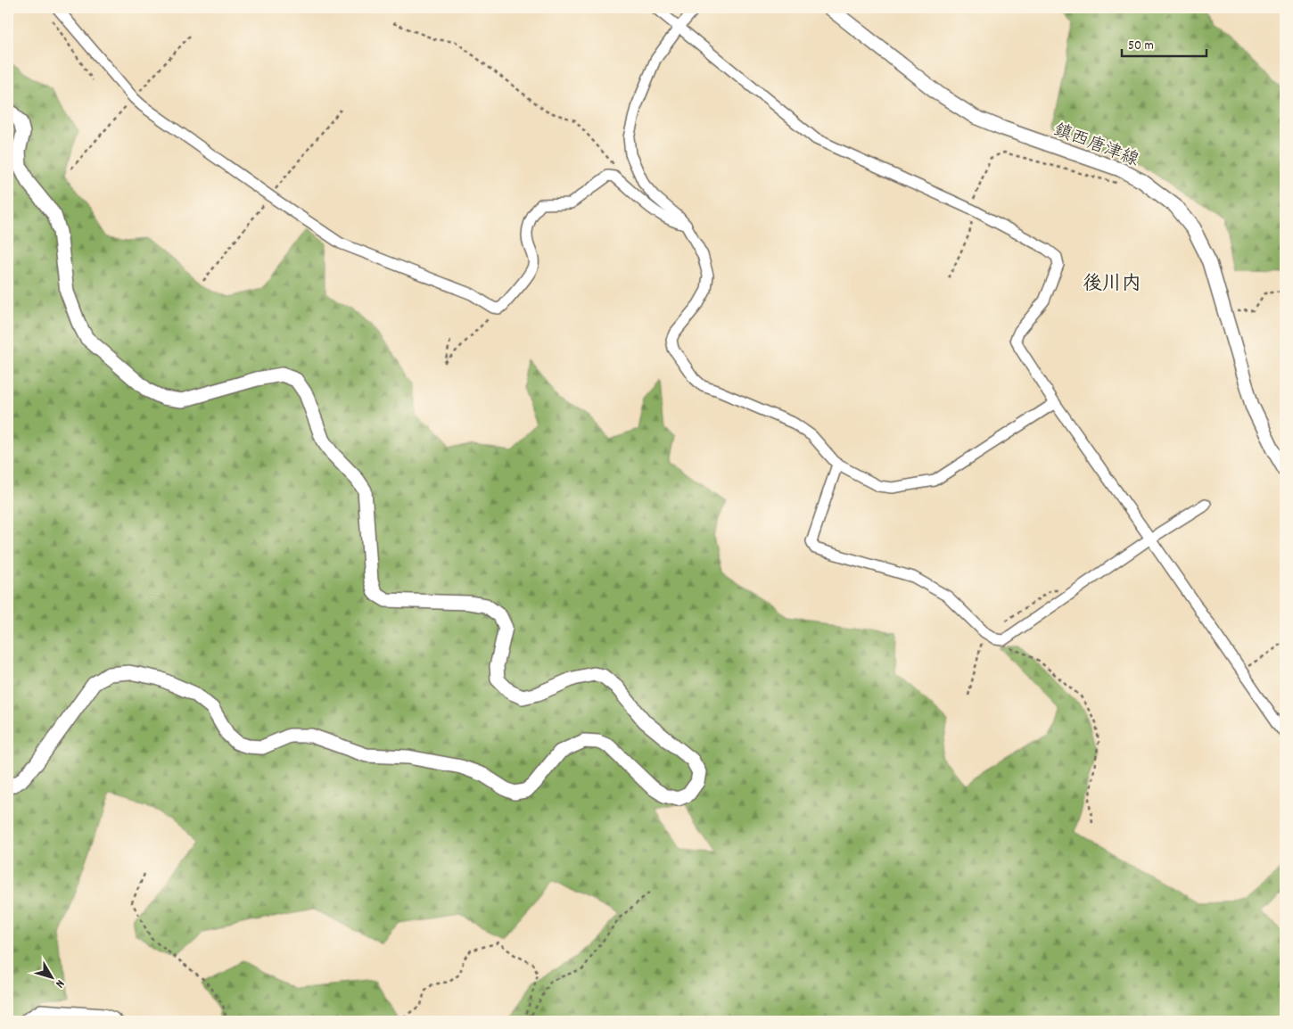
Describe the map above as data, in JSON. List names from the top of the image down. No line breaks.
{"streets":{"street":["鎮西唐津線"]},"districts":["後川内"],"scale_bar":"50 m","north":"bottom right"}
